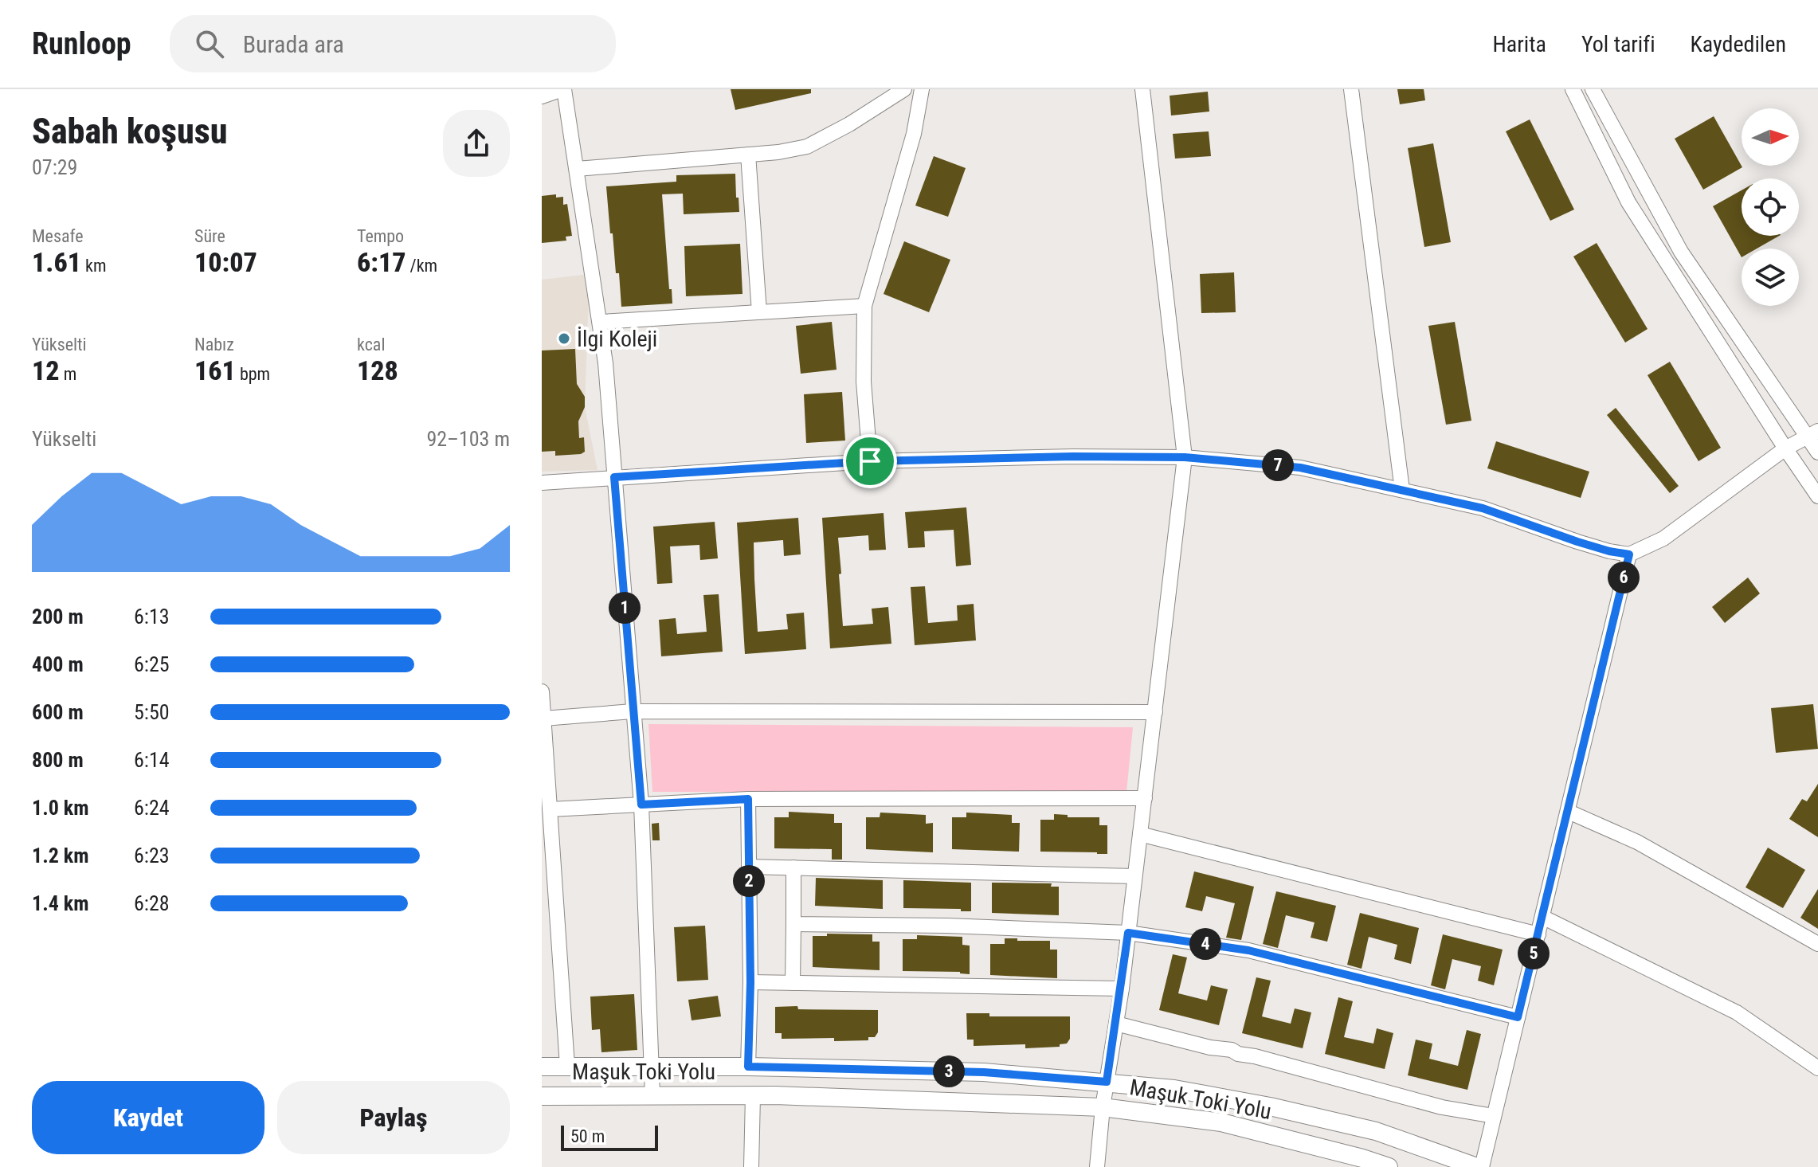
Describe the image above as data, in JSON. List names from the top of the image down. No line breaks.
{"streets":{"main road":["Maşuk Toki Yolu"]},"places":["İlgi Koleji"],"scale_bar":"50 m","north":"right","page":{"header":"Runloop","search":"Burada ara","nav":["Harita","Yol tarifi","Kaydedilen"],"heading":["Sabah koşusu","07:29"],"stats":[["Mesafe","1.61 km"],["Süre","10:07"],["Tempo","6:17 /km"],["Yükselti","12 m"],["Nabız","161 bpm"],["kcal","128"]],"chart":["Yükselti","92–103 m"],"pins":["7","6","1","2","4","5","3"],"list":[{"name":"200 m","note":"6:13"},{"name":"400 m","note":"6:25"},{"name":"600 m","note":"5:50"},{"name":"800 m","note":"6:14"},{"name":"1.0 km","note":"6:24"},{"name":"1.2 km","note":"6:23"},{"name":"1.4 km","note":"6:28"}],"buttons":["Kaydet","Paylaş"],"scale":"50 m"}}
